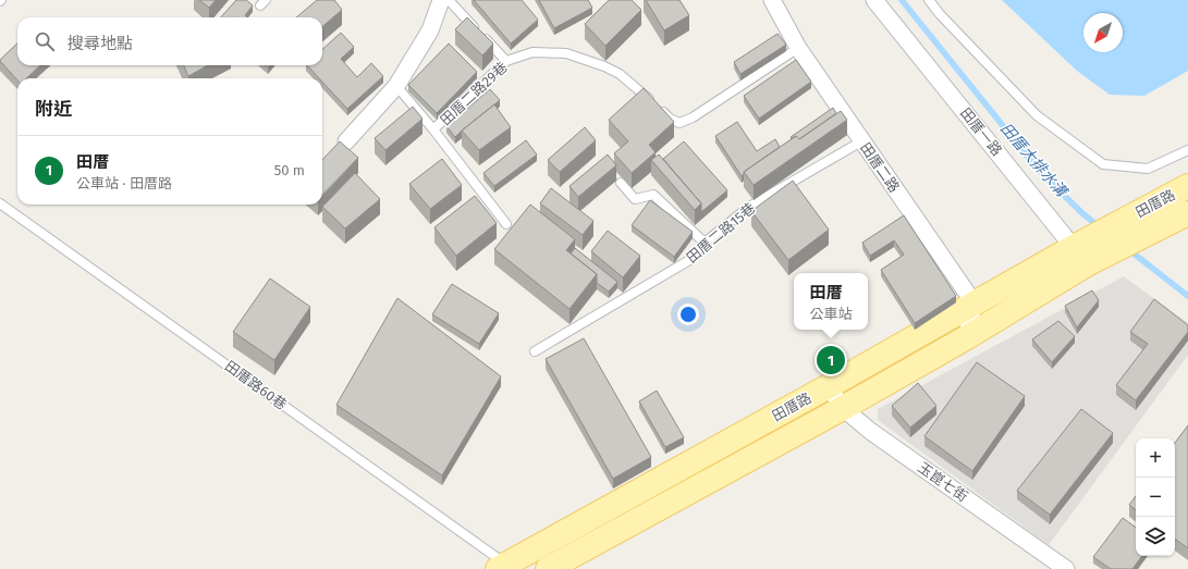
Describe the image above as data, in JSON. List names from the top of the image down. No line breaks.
{"streets":{"main road":["田厝路"],"street":["田厝一路","田厝二路","玉崑七街"],"lane":["田厝二路29巷","田厝二路15巷","田厝路60巷"]},"crossings":[["田厝二路29巷","田厝二路"],["田厝一路","田厝路"],["田厝二路","田厝路"],["田厝二路","田厝二路15巷"],["田厝路","田厝路60巷"],["田厝路","玉崑七街"]],"water":["田厝大排水溝"],"north":"bottom left","page":{"search":"搜尋地點","heading":"附近","list":[{"mark":"1","name":"田厝","note":"公車站 · 田厝路","value":"50 m"}],"popup":["田厝","公車站"],"pins":"1","map_buttons":["+","−"]}}
